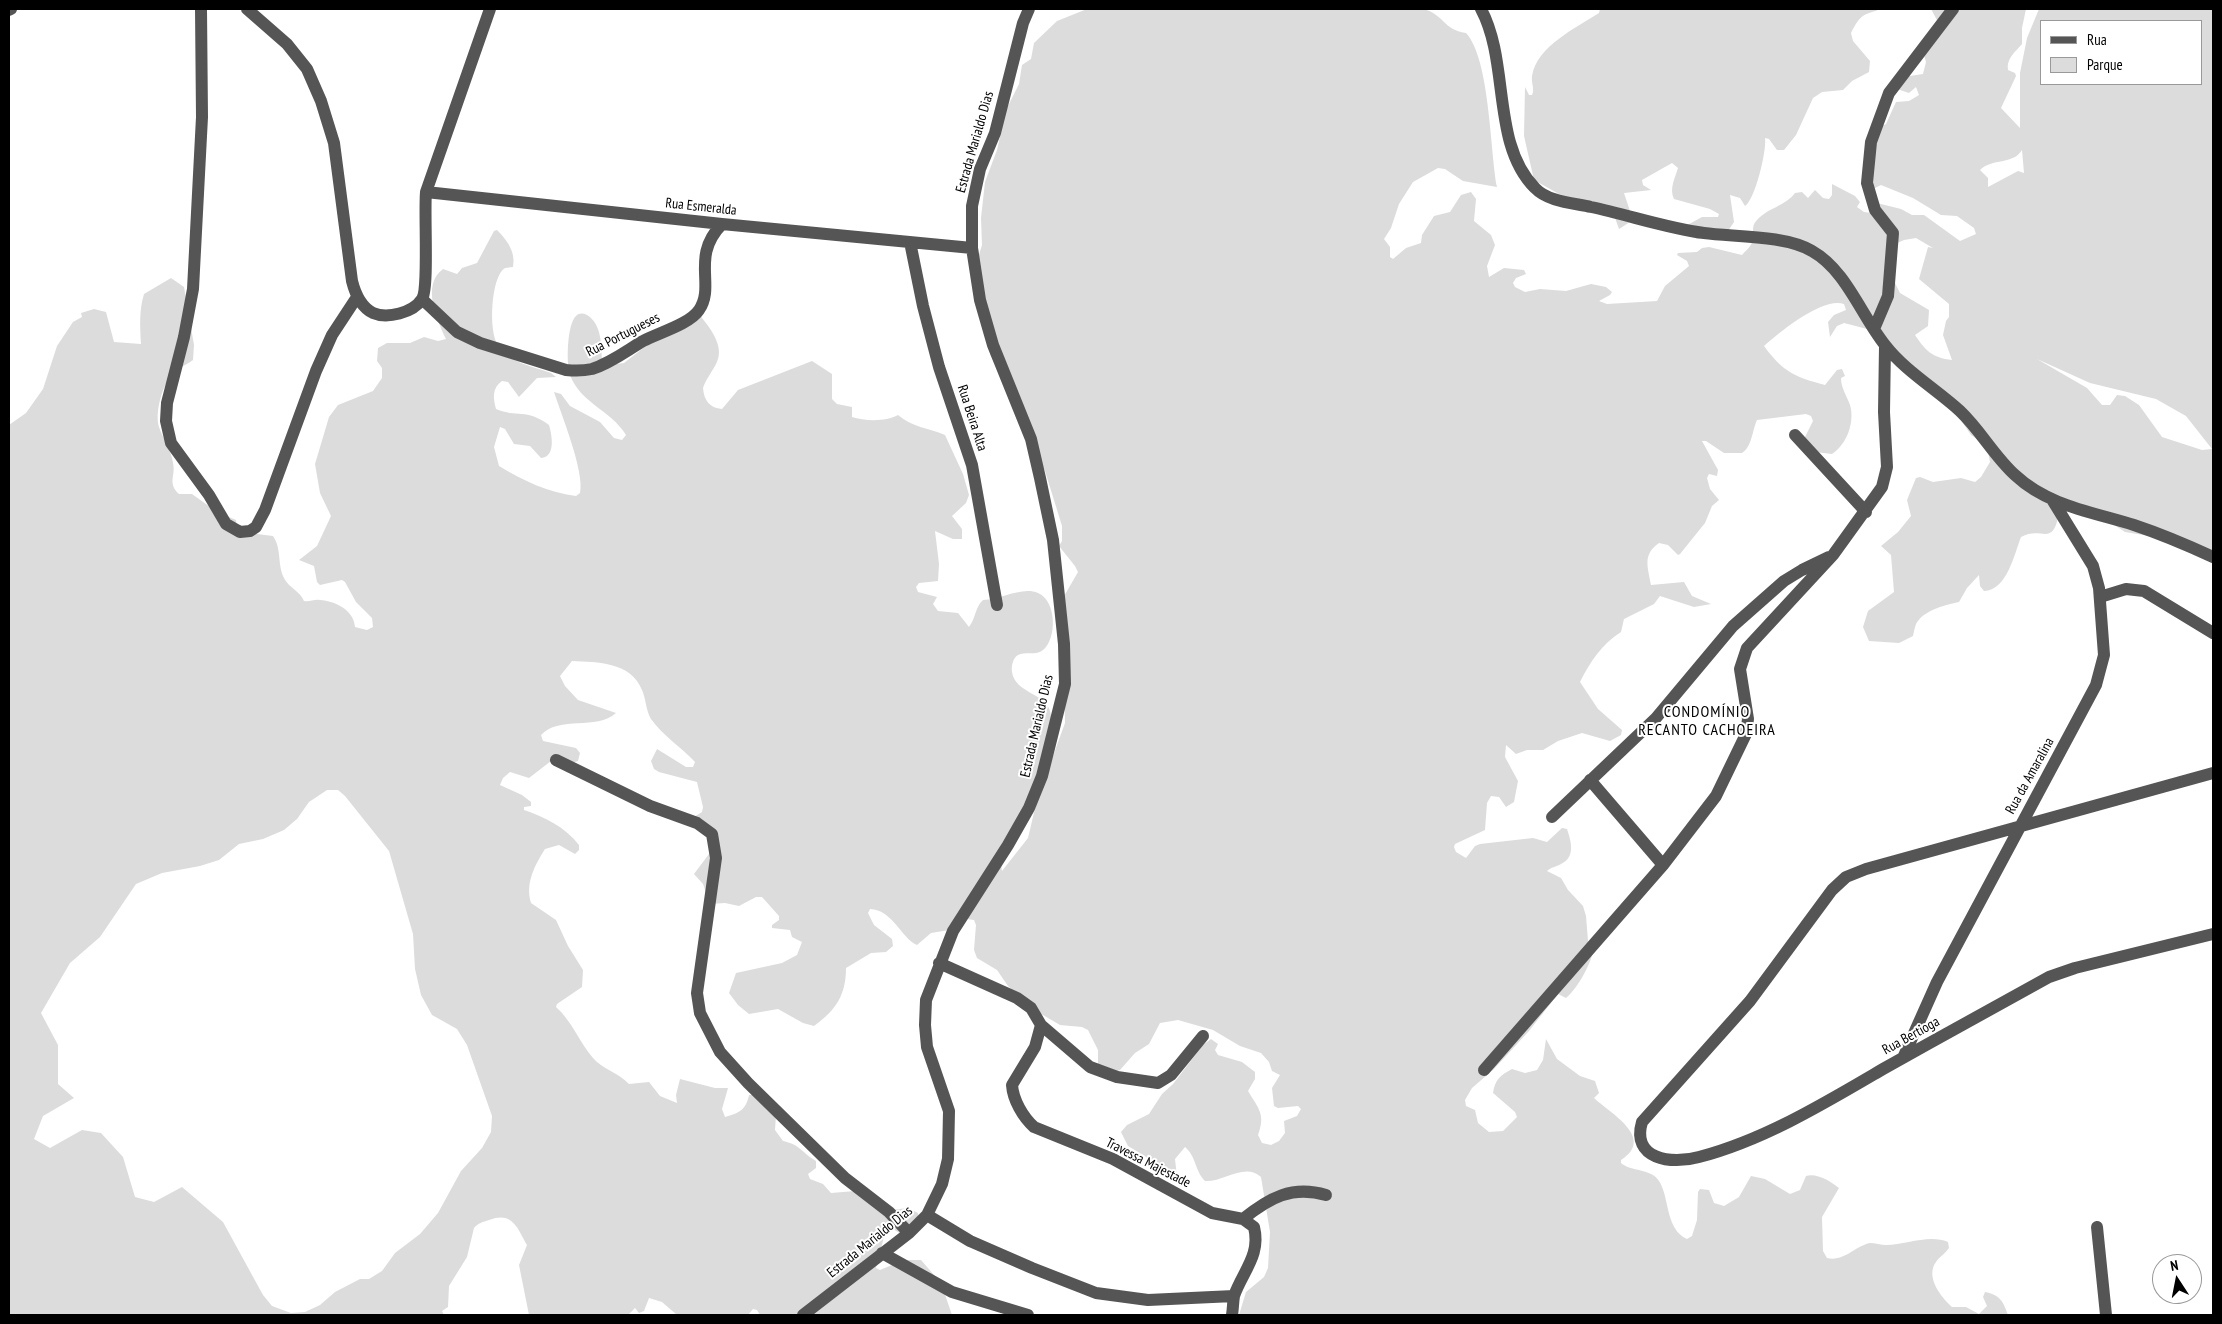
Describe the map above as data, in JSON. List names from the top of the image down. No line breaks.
{"streets":{"street":["Estrada Marialdo Dias","Rua Esmeralda","Rua Portugueses","Rua Beira Alta","Rua da Amaralina","Rua Bertioga","Travessa Majestade"]},"crossings":[["Estrada Marialdo Dias","Rua Esmeralda"],["Rua Esmeralda","Rua Portugueses"],["Rua Esmeralda","Rua Beira Alta"],["Rua da Amaralina","Rua Bertioga"]],"districts":["CONDOMÍNIO RECANTO CACHOEIRA"],"legend":["Rua","Parque"],"north":"top"}
